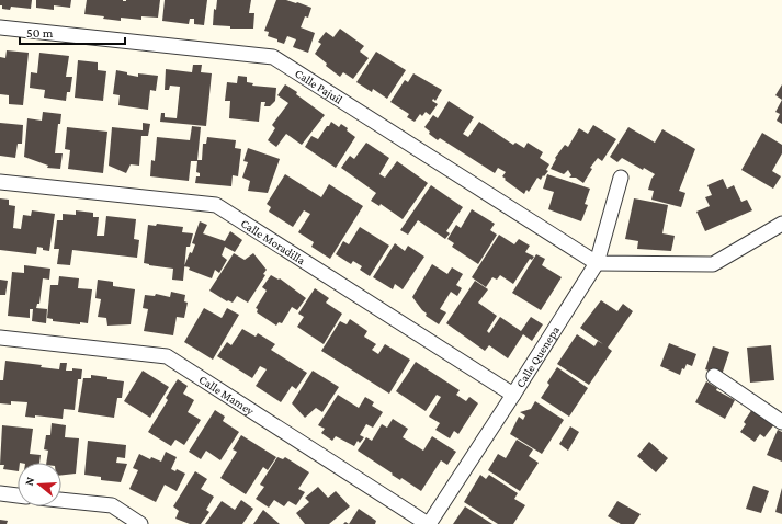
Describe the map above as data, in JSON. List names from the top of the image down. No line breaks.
{"streets":{"street":["Calle Pajuil","Calle Moradilla","Calle Quenepa","Calle Mamey"]},"crossings":[["Calle Pajuil","Calle Quenepa"],["Calle Moradilla","Calle Quenepa"],["Calle Quenepa","Calle Mamey"]],"scale_bar":"50 m","north":"left"}
